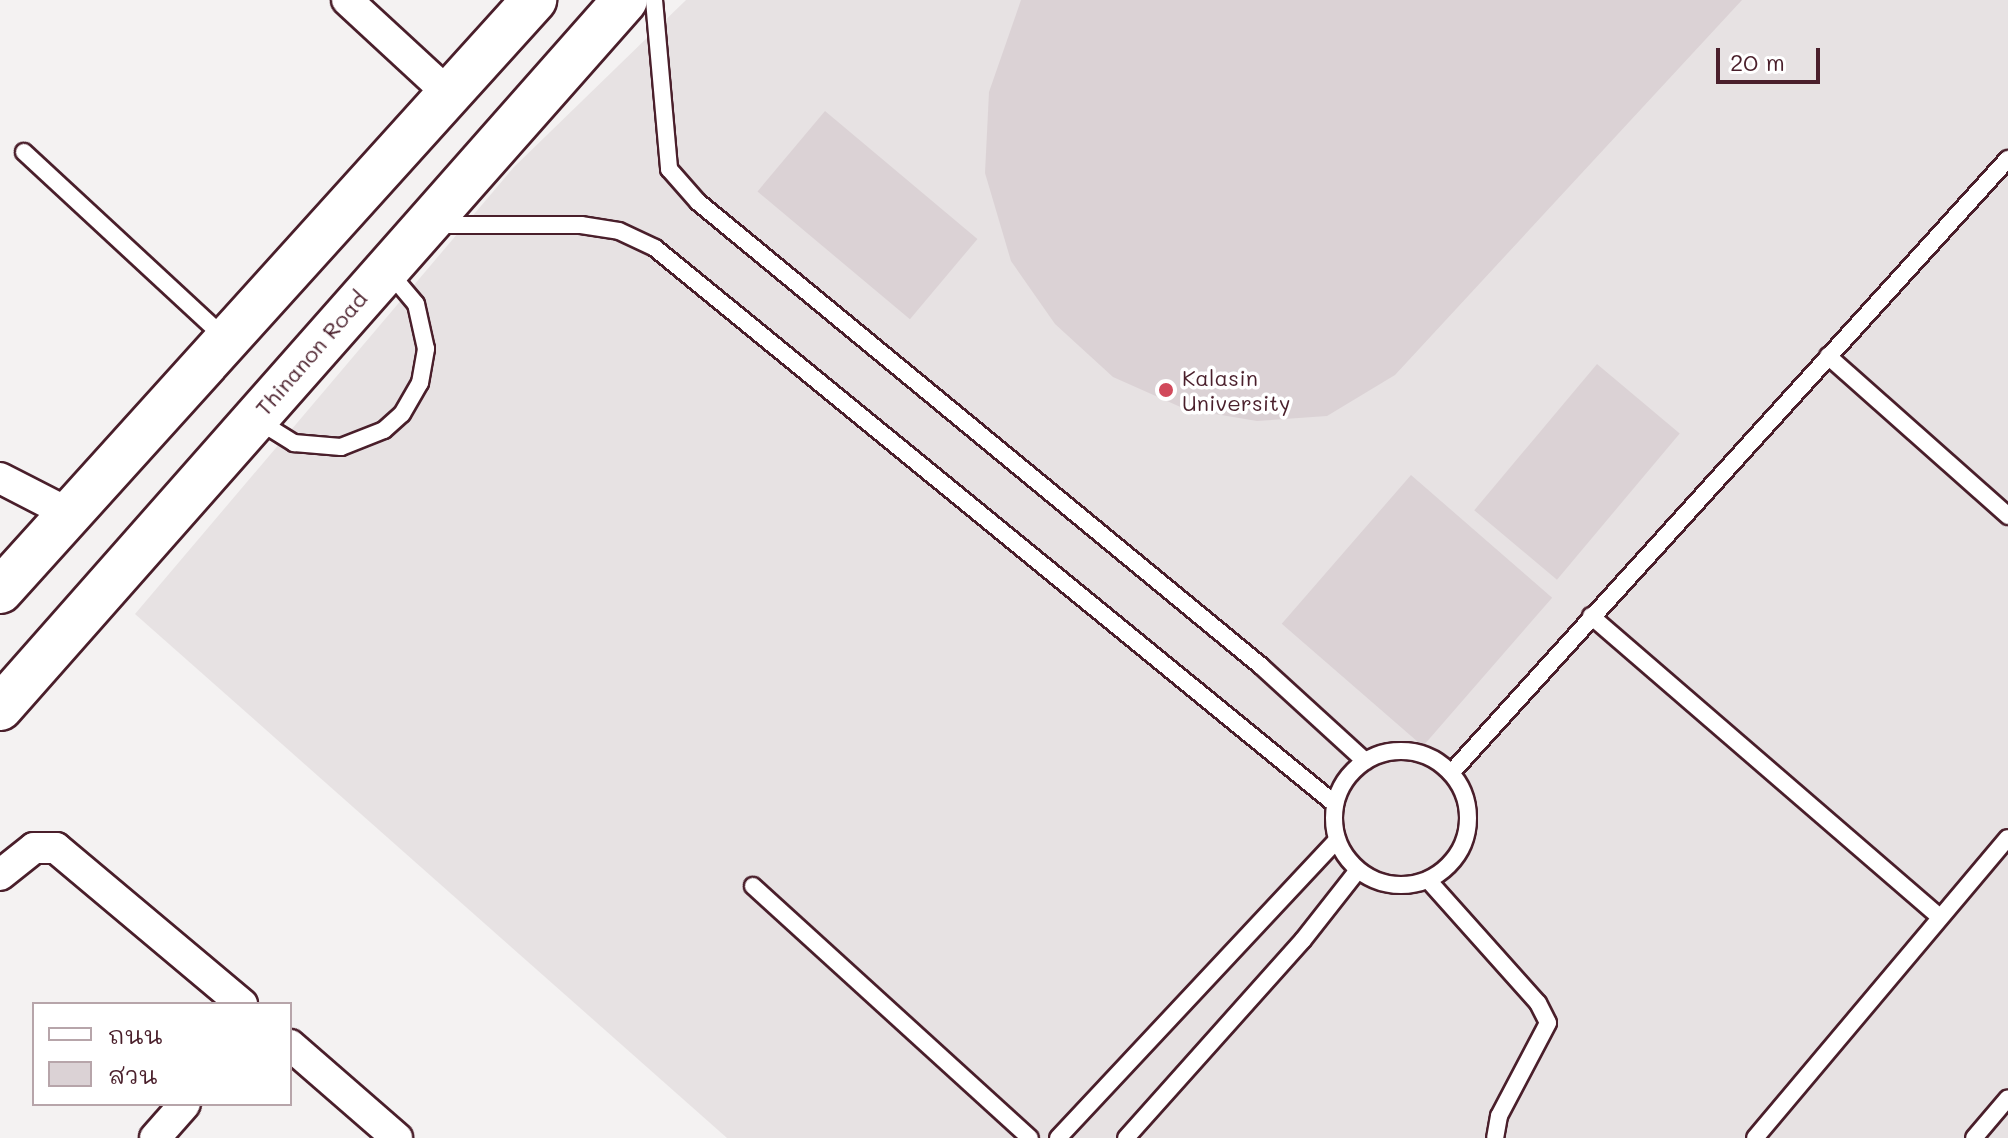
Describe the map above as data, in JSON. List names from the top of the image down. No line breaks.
{"streets":{"main road":["Thinanon Road"]},"places":["Kalasin University"],"legend":["ถนน","สวน"],"scale_bar":"20 m"}
